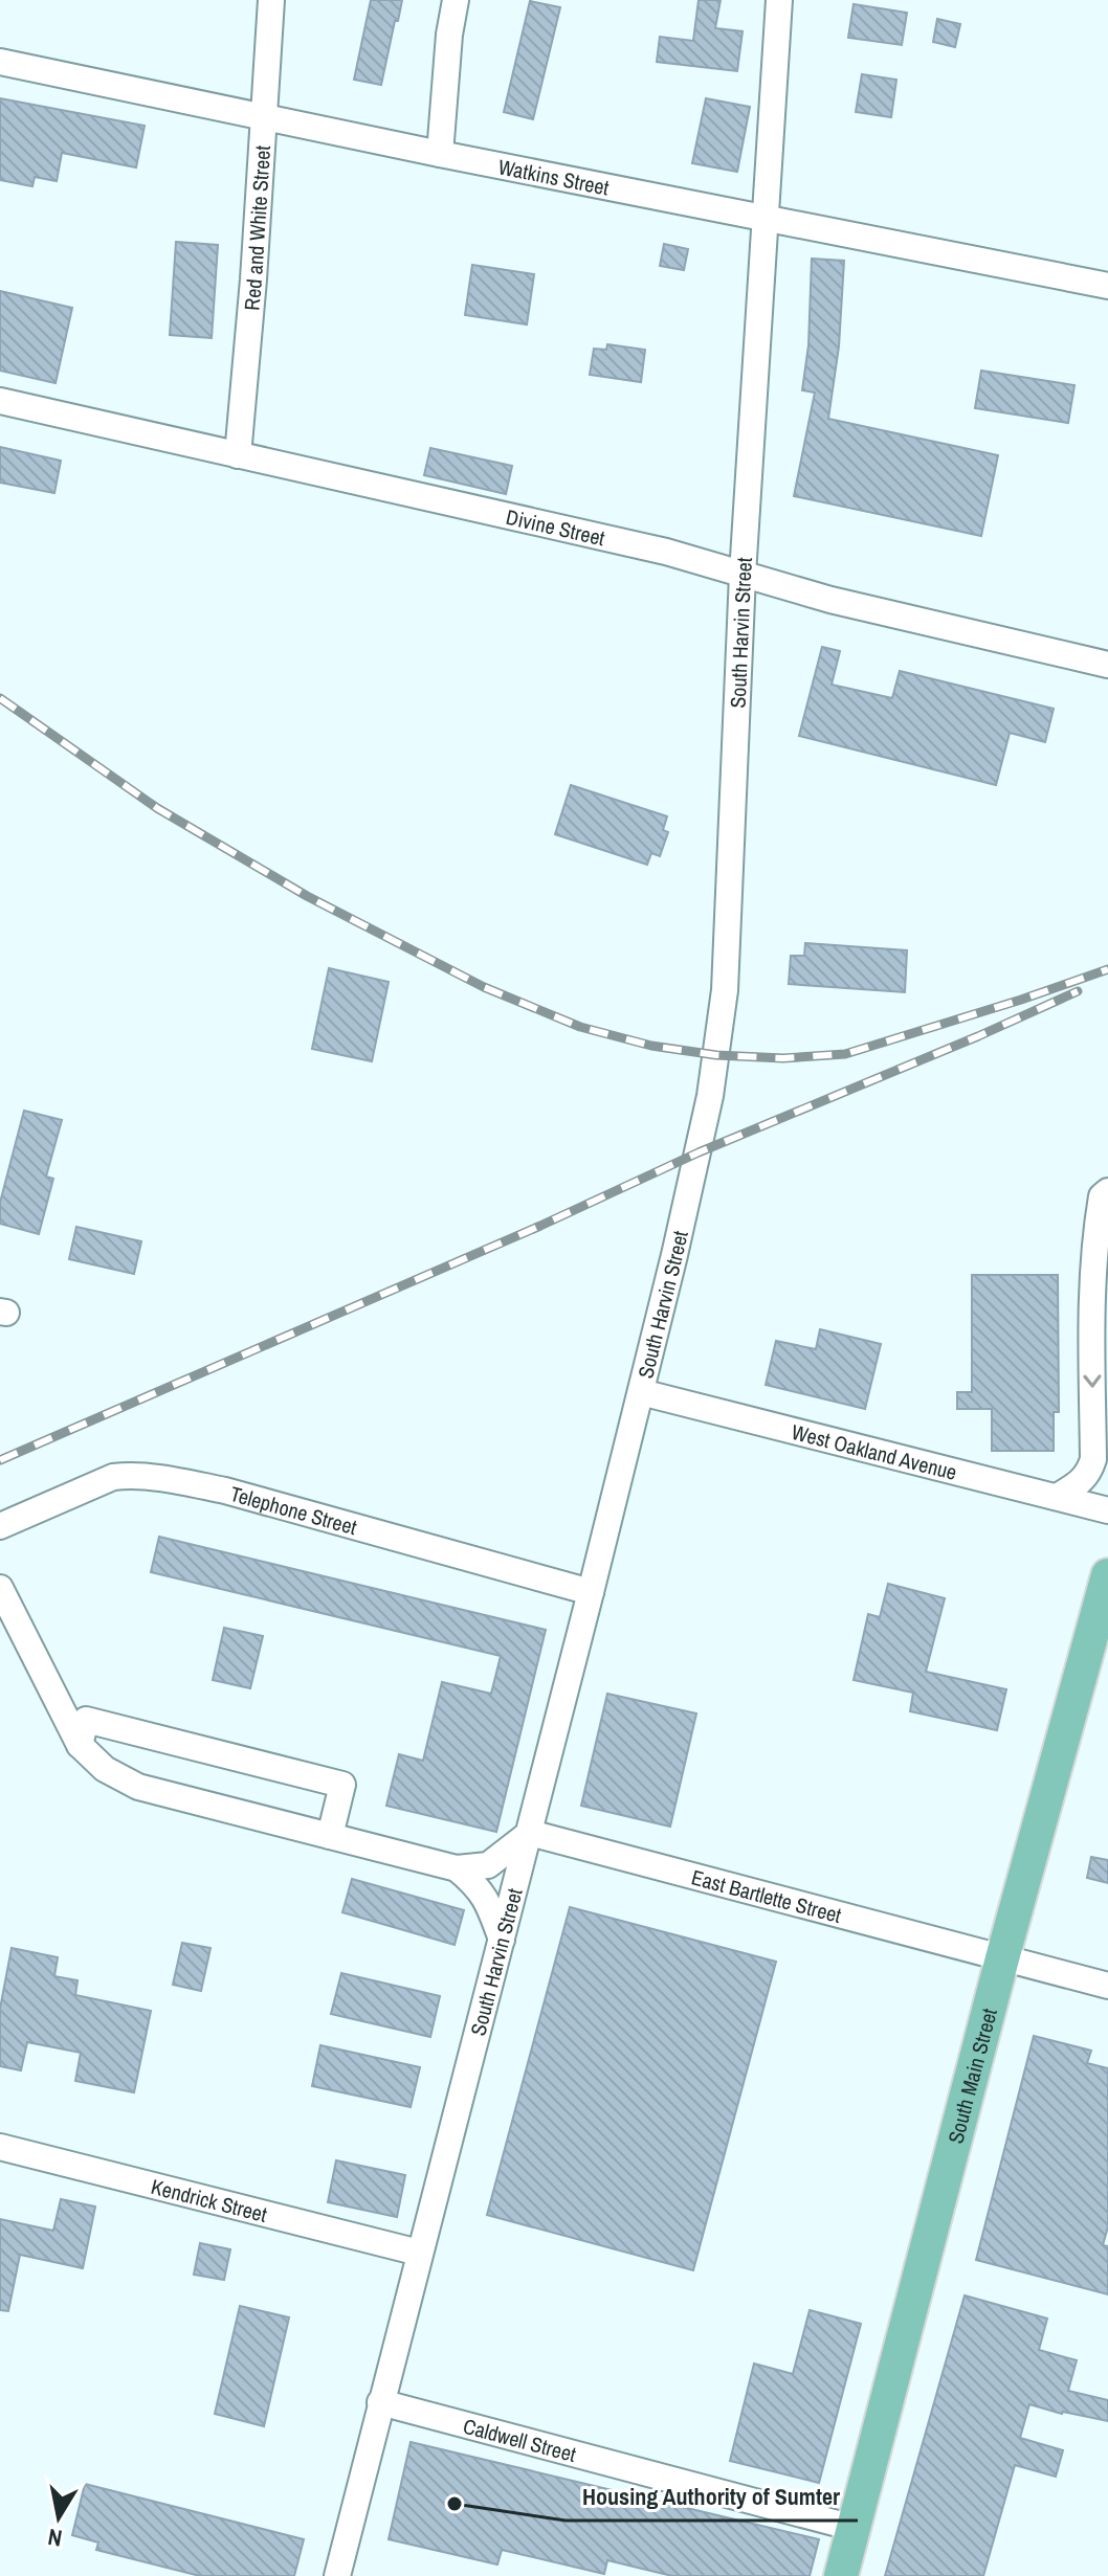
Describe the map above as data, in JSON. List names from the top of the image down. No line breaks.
{"streets":{"main road":["South Main Street"],"street":["Watkins Street","Red and White Street","Divine Street","South Harvin Street","West Oakland Avenue","Telephone Street","East Bartlette Street","Kendrick Street","Caldwell Street"]},"crossings":[["Watkins Street","Red and White Street"],["Watkins Street","South Harvin Street"],["Red and White Street","Divine Street"],["Divine Street","South Harvin Street"],["South Harvin Street","West Oakland Avenue"],["South Harvin Street","Telephone Street"],["South Harvin Street","East Bartlette Street"],["South Harvin Street","Kendrick Street"],["South Harvin Street","Caldwell Street"],["East Bartlette Street","South Main Street"],["South Main Street","Caldwell Street"]],"places":["Housing Authority of Sumter"],"north":"bottom"}
